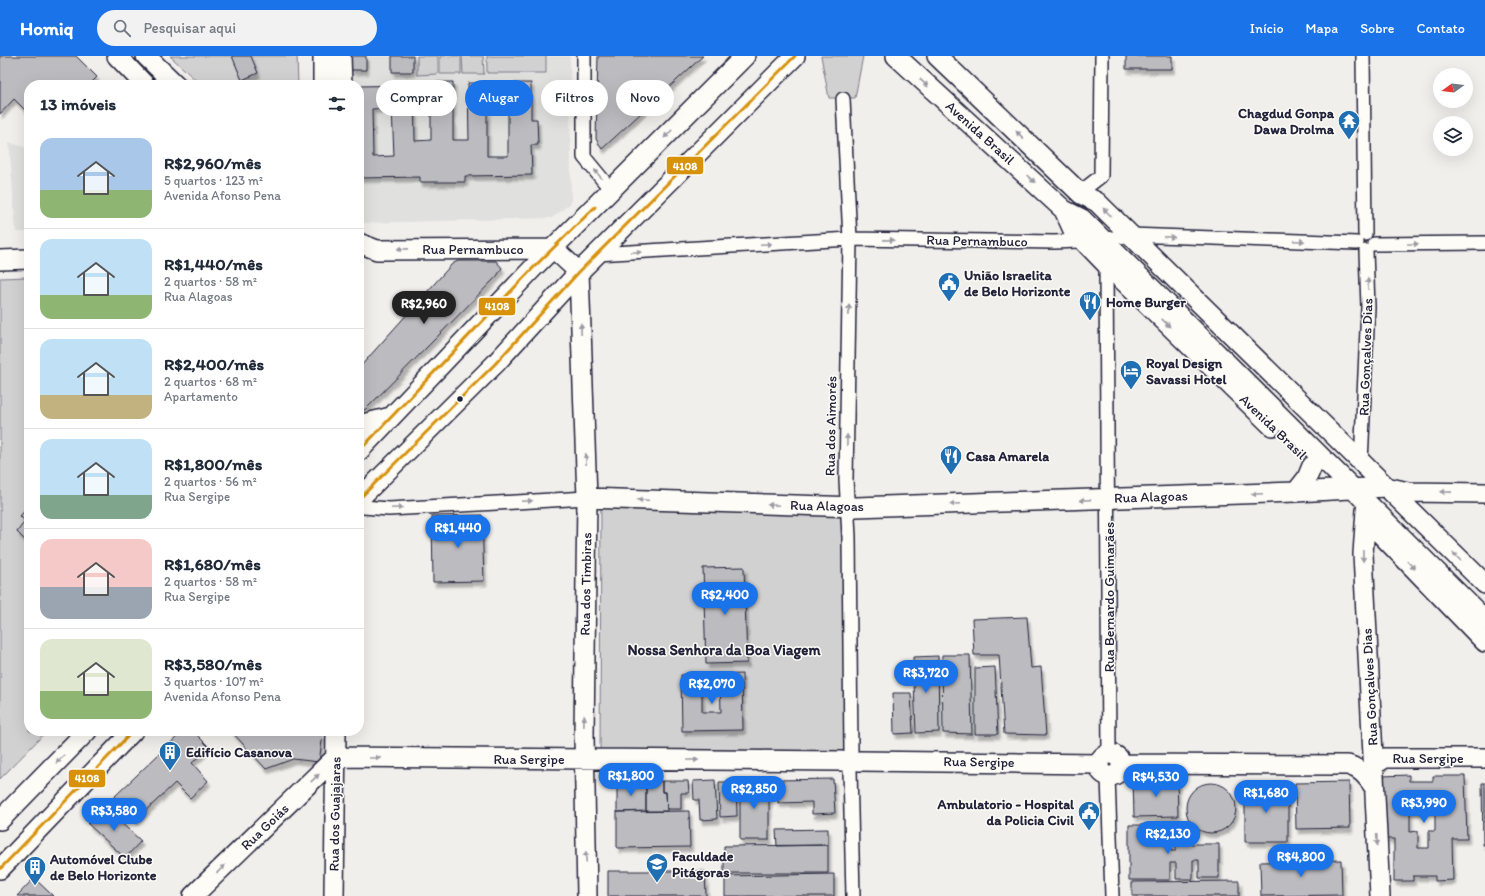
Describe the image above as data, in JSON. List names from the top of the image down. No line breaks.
{"streets":{"street":["Avenida Brasil","Rua Pernambuco","Rua Gonçalves Dias","Rua dos Aimorés","Rua Alagoas","Rua dos Timbiras","Rua Bernardo Guimarães","Rua Sergipe","Rua dos Guajajaras","Rua Goiás"]},"crossings":[["Avenida Brasil","Rua Pernambuco"],["Avenida Brasil","Rua Gonçalves Dias"],["Avenida Brasil","Rua Alagoas"],["Avenida Brasil","Rua Bernardo Guimarães"],["Rua Pernambuco","Rua Gonçalves Dias"],["Rua Pernambuco","Rua dos Aimorés"],["Rua Gonçalves Dias","Rua Alagoas"],["Rua Gonçalves Dias","Rua Sergipe"],["Rua dos Aimorés","Rua Alagoas"],["Rua dos Aimorés","Rua Sergipe"],["Rua Alagoas","Rua dos Timbiras"],["Rua Alagoas","Rua Bernardo Guimarães"],["Rua dos Timbiras","Rua Sergipe"],["Rua Bernardo Guimarães","Rua Sergipe"],["Rua Sergipe","Rua dos Guajajaras"],["Rua Sergipe","Rua Goiás"],["Rua dos Guajajaras","Rua Goiás"]],"one_way":["Rua dos Timbiras","Rua Sergipe"],"districts":["Nossa Senhora da Boa Viagem"],"places":{"temple":["Chagdud Gonpa Dawa Drolma"],"public building":["União Israelita de Belo Horizonte","Ambulatorio - Hospital da Policia Civil"],"restaurant":["Home Burger","Casa Amarela"],"hotel":["Royal Design Savassi Hotel"],"building":["Edifício Casanova","Automóvel Clube de Belo Horizonte"],"school or university":["Faculdade Pitágoras"]},"lines":["transit line 4108"],"north":"left","page":{"header":"Homiq","search":"Pesquisar aqui","nav":["Início","Mapa","Sobre","Contato"],"chip":["Comprar","Alugar","Filtros","Novo"],"heading":"13 imóveis","list":[{"name":"R$2,960/mês","note":"5 quartos · 123 m² · Avenida Afonso Pena"},{"name":"R$1,440/mês","note":"2 quartos · 58 m² · Rua Alagoas"},{"name":"R$2,400/mês","note":"2 quartos · 68 m² · Apartamento"},{"name":"R$1,800/mês","note":"2 quartos · 56 m² · Rua Sergipe"},{"name":"R$1,680/mês","note":"2 quartos · 58 m² · Rua Sergipe"},{"name":"R$3,580/mês","note":"3 quartos · 107 m² · Avenida Afonso Pena"}],"price":["R$2,960","R$1,440","R$2,400","R$3,720","R$2,070","R$1,800","R$4,530","R$2,850","R$1,680","R$3,990","R$3,580","R$2,130","R$4,800"]}}
